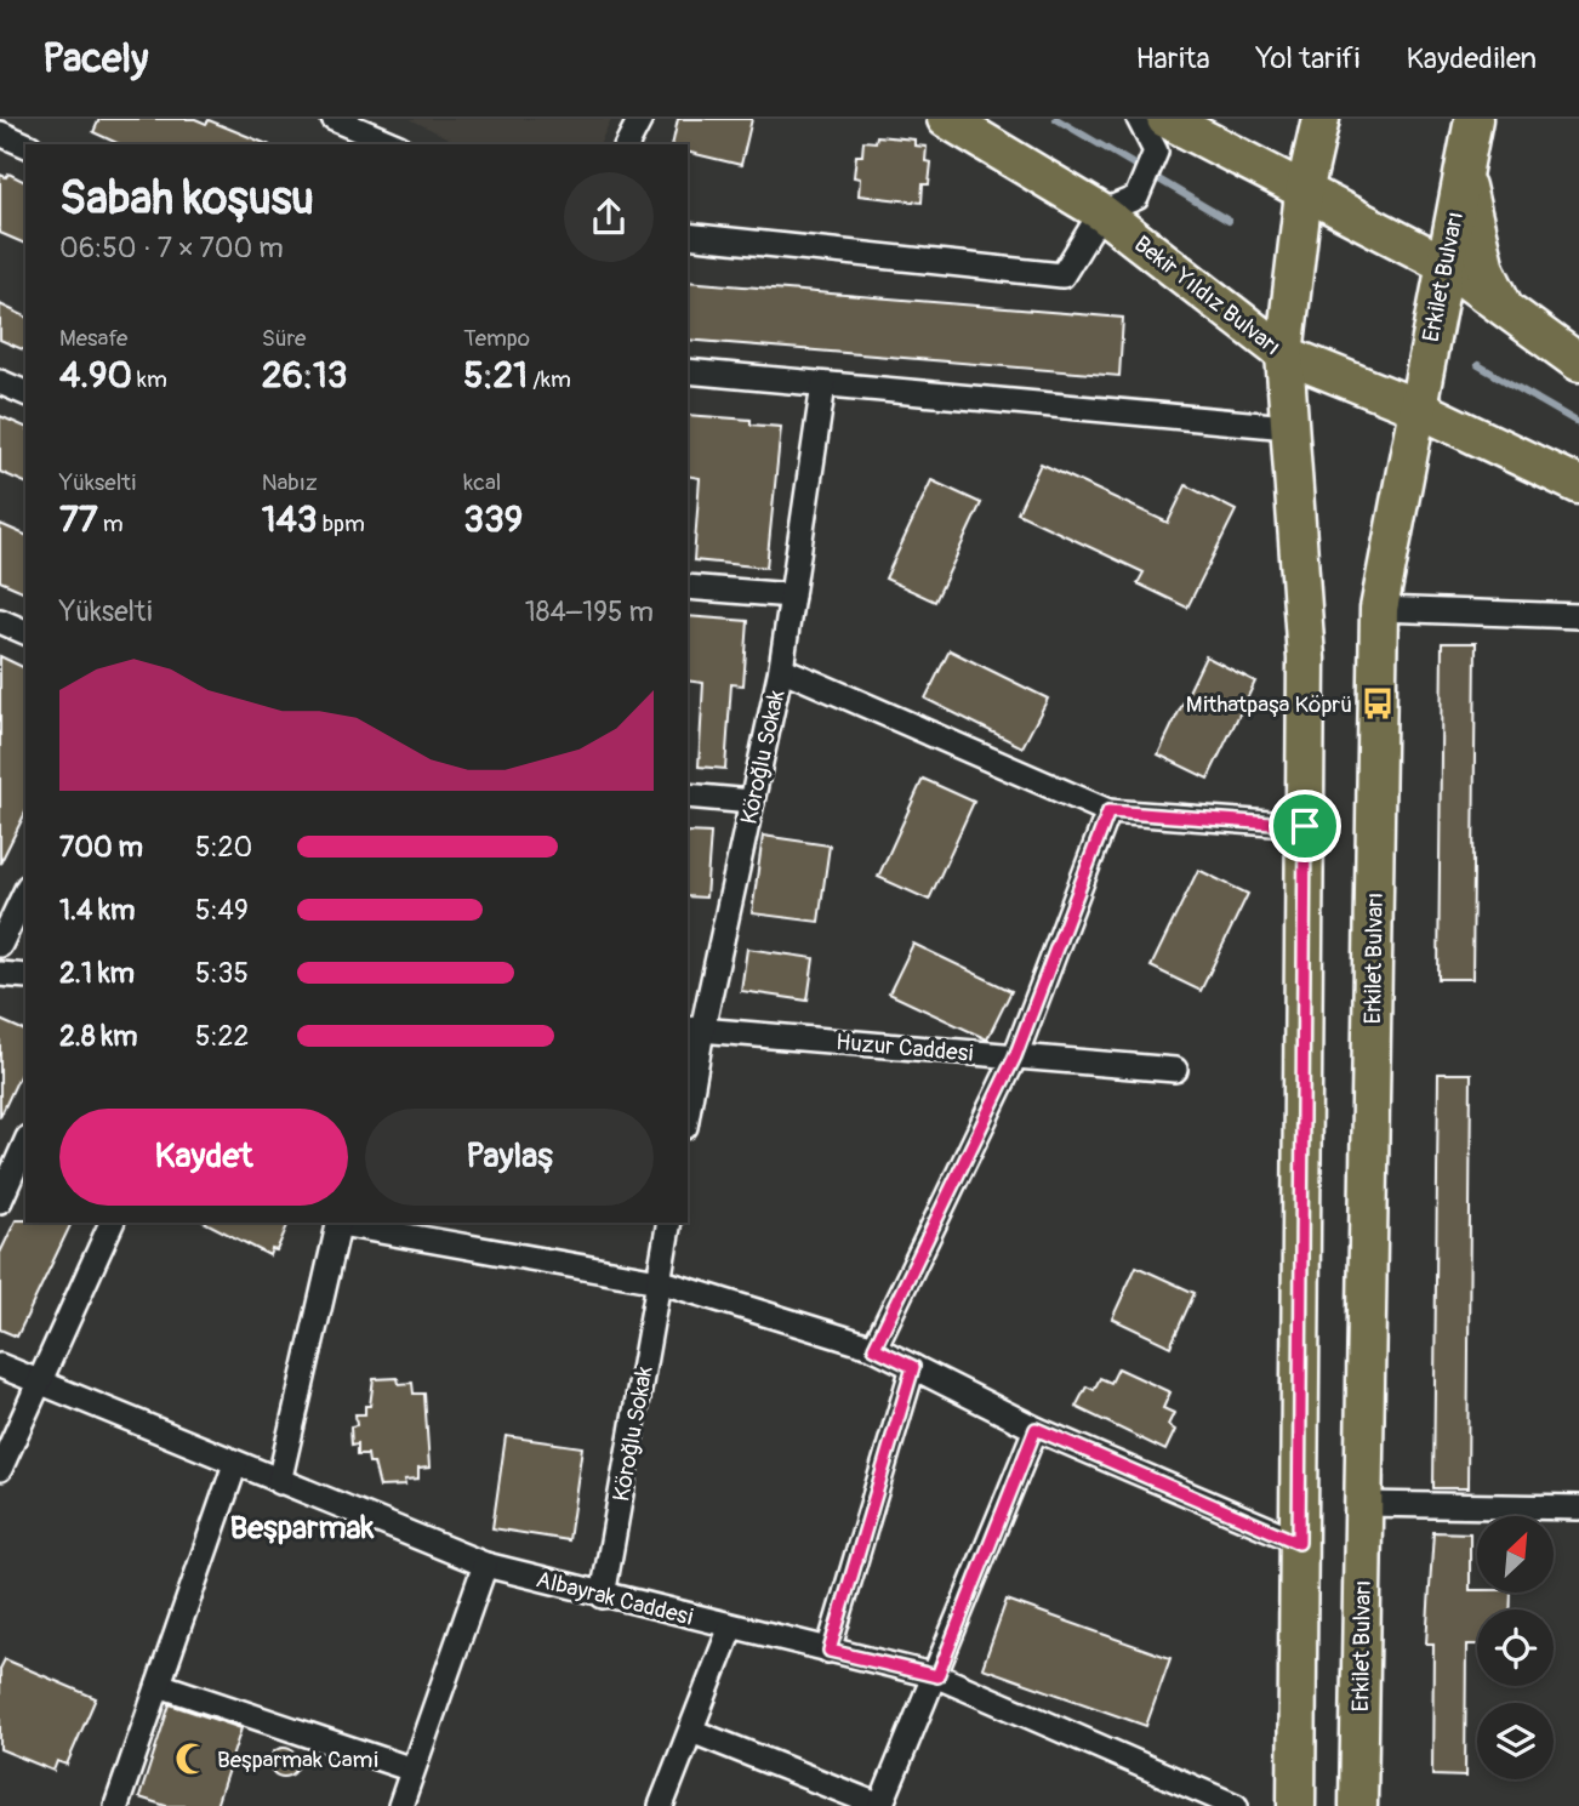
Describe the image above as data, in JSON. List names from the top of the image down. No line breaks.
{"streets":{"main road":["Erkilet Bulvarı","Bekir Yıldız Bulvarı"],"street":["Köroğlu Sokak","Huzur Caddesi","Albayrak Caddesi"]},"crossings":[["Erkilet Bulvarı","Bekir Yıldız Bulvarı"],["Köroğlu Sokak","Huzur Caddesi"],["Köroğlu Sokak","Albayrak Caddesi"]],"districts":["Beşparmak"],"places":{"bus stop":["Mithatpaşa Köprü"],"mosque":["Beşparmak Cami"]},"north":"top right","page":{"header":"Pacely","nav":["Harita","Yol tarifi","Kaydedilen"],"heading":["Sabah koşusu","06:50 · 7 × 700 m"],"stats":[["Mesafe","4.90 km"],["Süre","26:13"],["Tempo","5:21 /km"],["Yükselti","77 m"],["Nabız","143 bpm"],["kcal","339"]],"chart":["Yükselti","184–195 m"],"list":[{"name":"700 m","note":"5:20"},{"name":"1.4 km","note":"5:49"},{"name":"2.1 km","note":"5:35"},{"name":"2.8 km","note":"5:22"}],"buttons":["Kaydet","Paylaş"]}}
